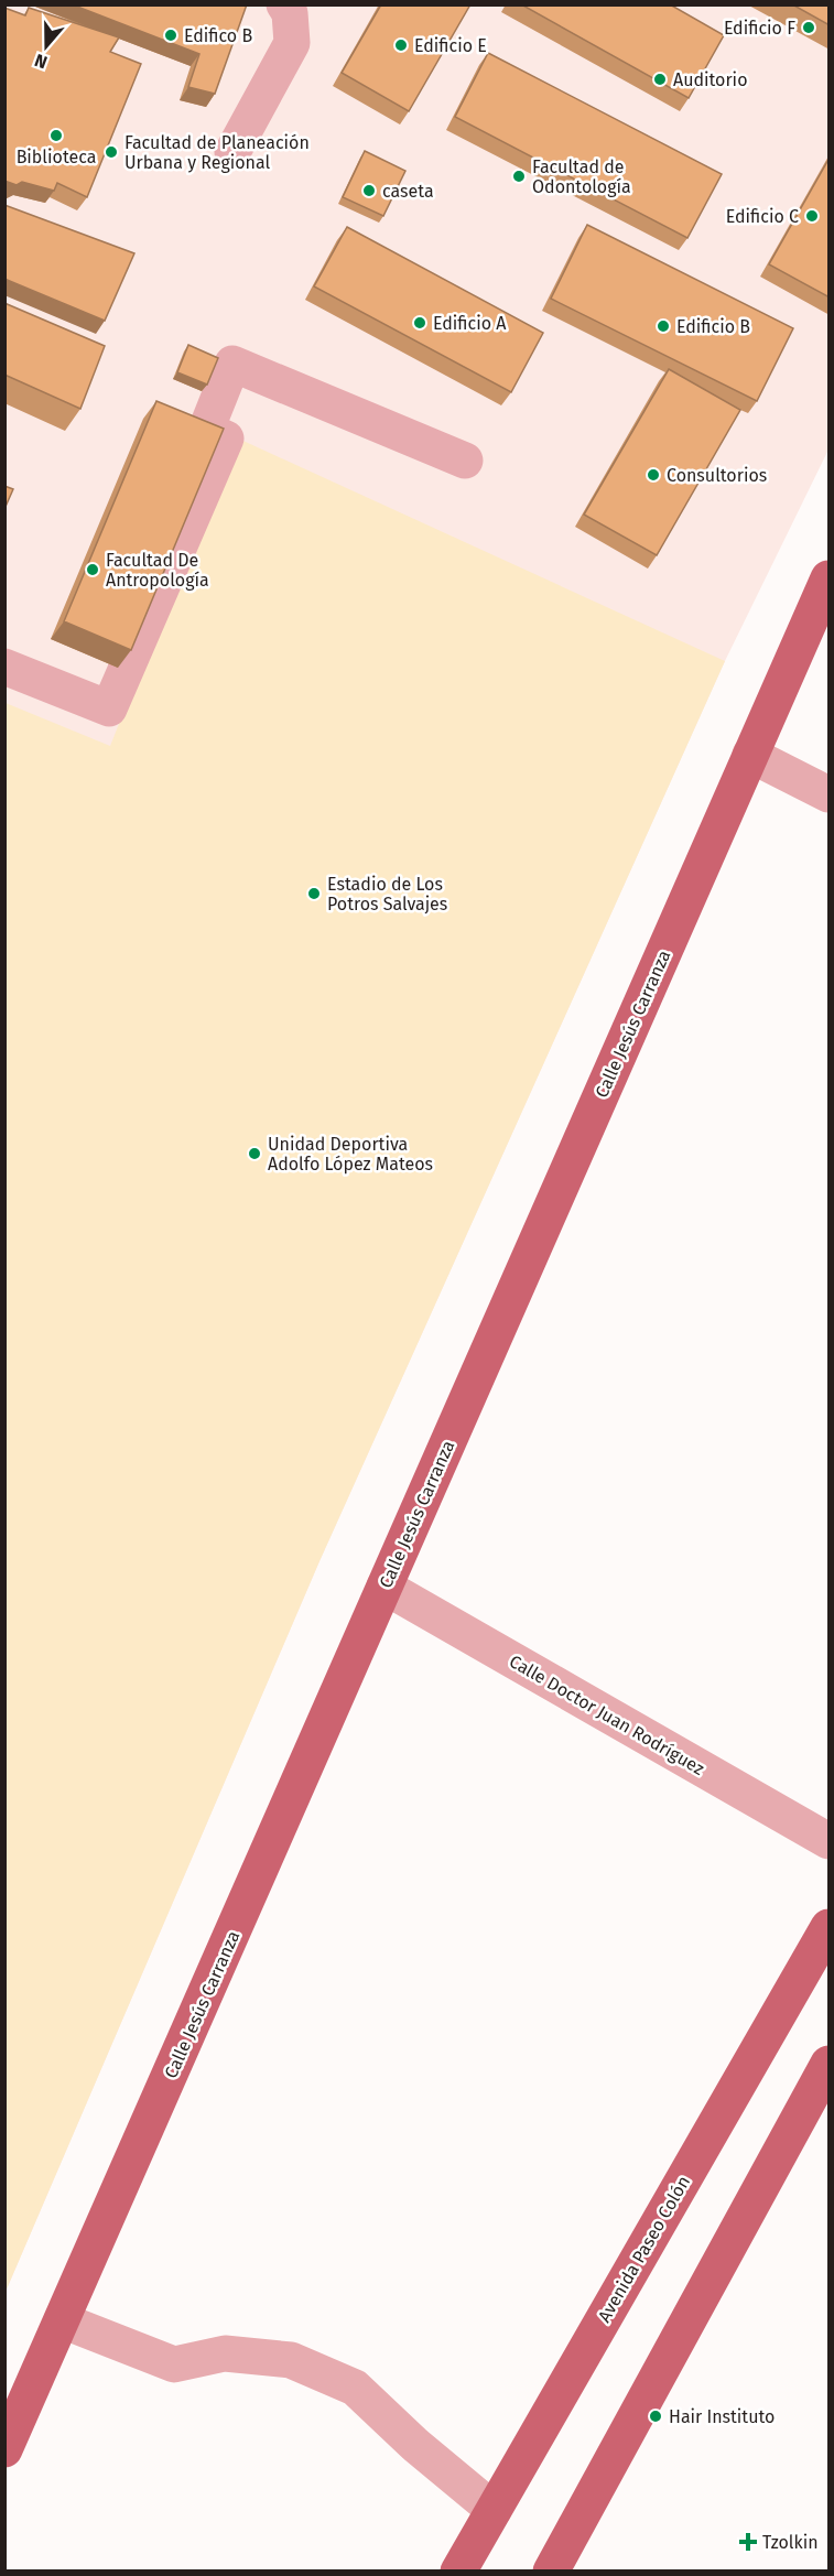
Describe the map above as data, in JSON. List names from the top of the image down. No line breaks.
{"streets":{"main road":["Calle Jesús Carranza","Avenida Paseo Colón"],"street":["Calle Doctor Juan Rodríguez"]},"crossings":[["Calle Jesús Carranza","Calle Doctor Juan Rodríguez"]],"places":{"other":["Edificio F","Edifico B","Edificio E","Auditorio","Biblioteca","Facultad de Planeación Urbana y Regional","Facultad de Odontología","caseta","Edificio C","Edificio A","Edificio B","Consultorios","Facultad De Antropología","Estadio de Los Potros Salvajes","Unidad Deportiva Adolfo López Mateos","Hair Instituto"],"health":["Tzolkin"]},"north":"bottom"}
